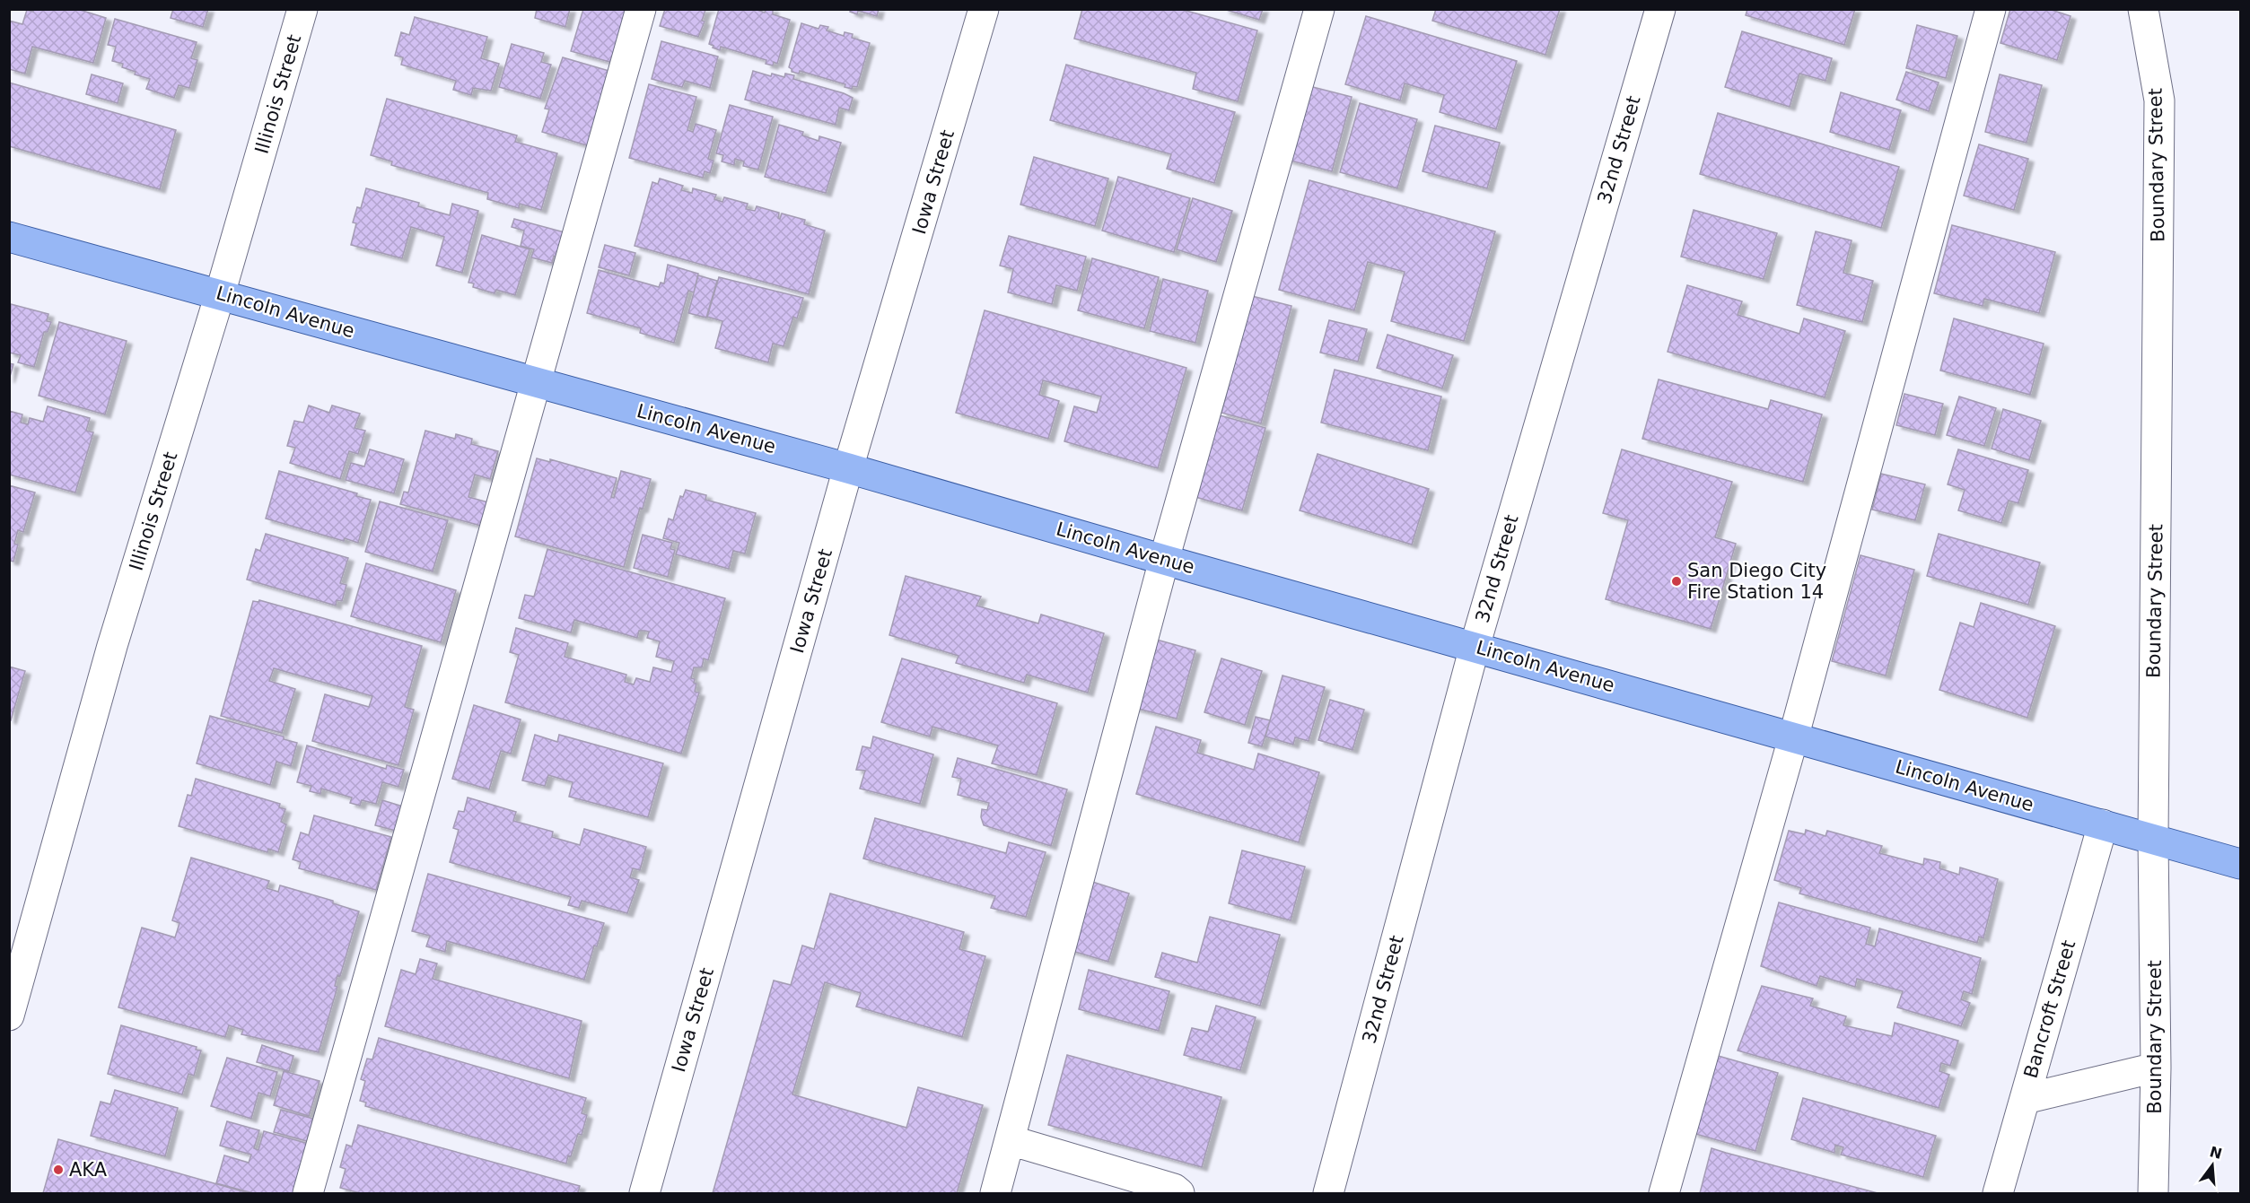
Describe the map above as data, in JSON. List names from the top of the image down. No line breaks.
{"streets":{"main road":["Lincoln Avenue"],"street":["Illinois Street","32nd Street","Boundary Street","Iowa Street","Bancroft Street"]},"crossings":[["Illinois Street","Lincoln Avenue"],["32nd Street","Lincoln Avenue"],["Boundary Street","Lincoln Avenue"],["Iowa Street","Lincoln Avenue"],["Lincoln Avenue","Bancroft Street"]],"places":["San Diego City Fire Station 14","AKA"],"north":"top"}
